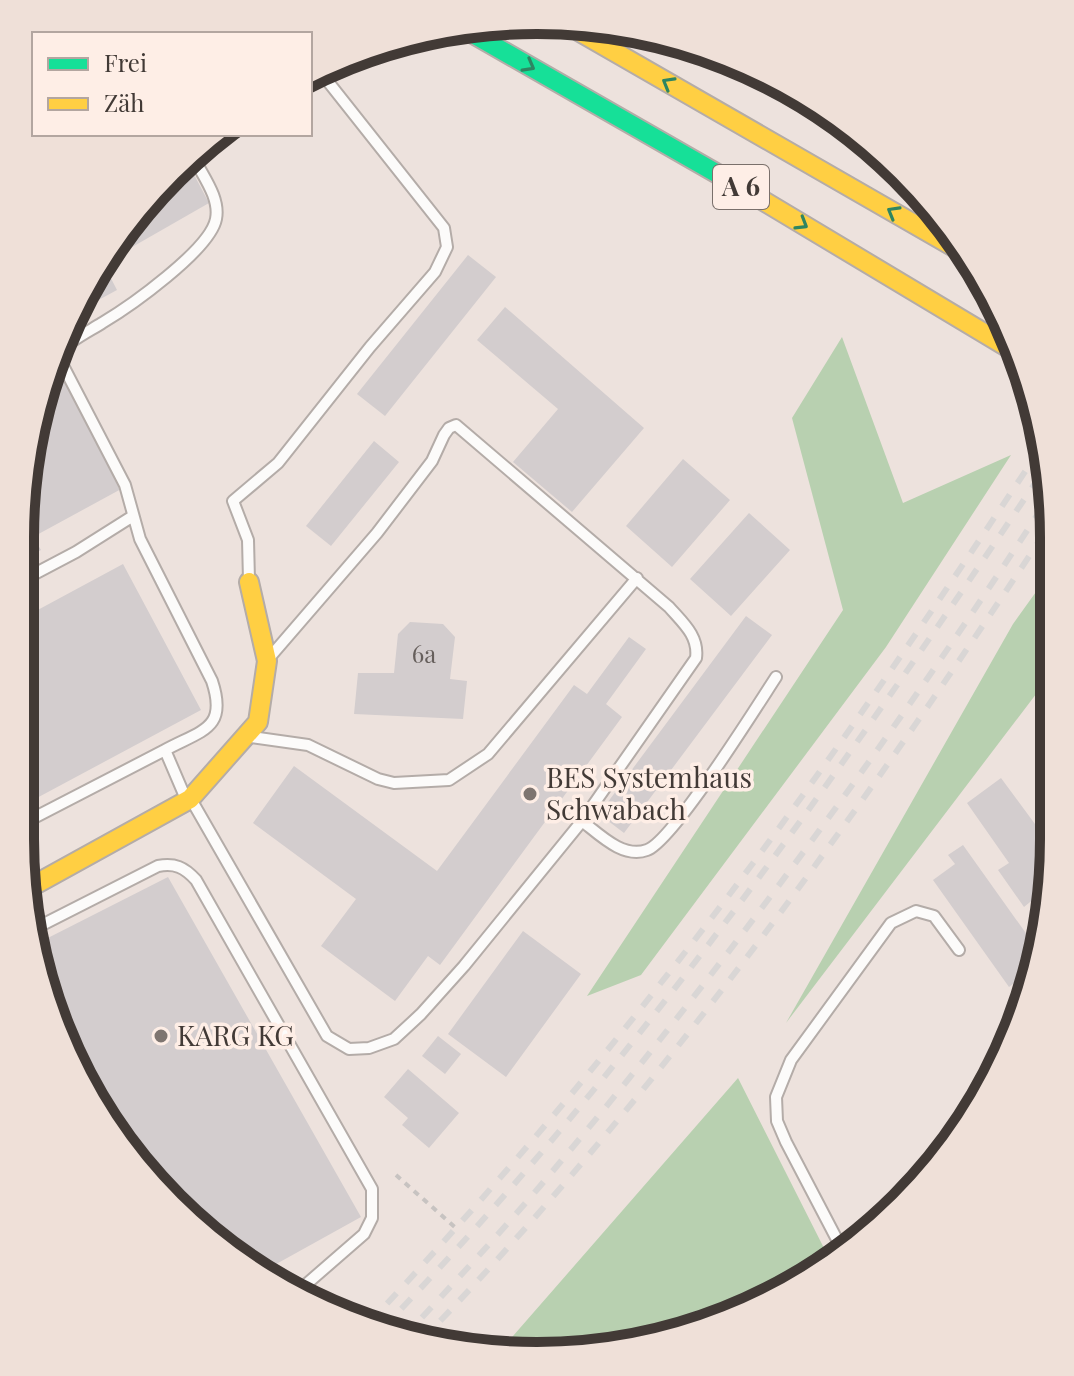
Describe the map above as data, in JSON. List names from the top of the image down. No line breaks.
{"streets":{"main road":["A 6"]},"places":["BES Systemhaus Schwabach","KARG KG"],"house_numbers":["6a"],"legend":["Frei","Zäh"]}
